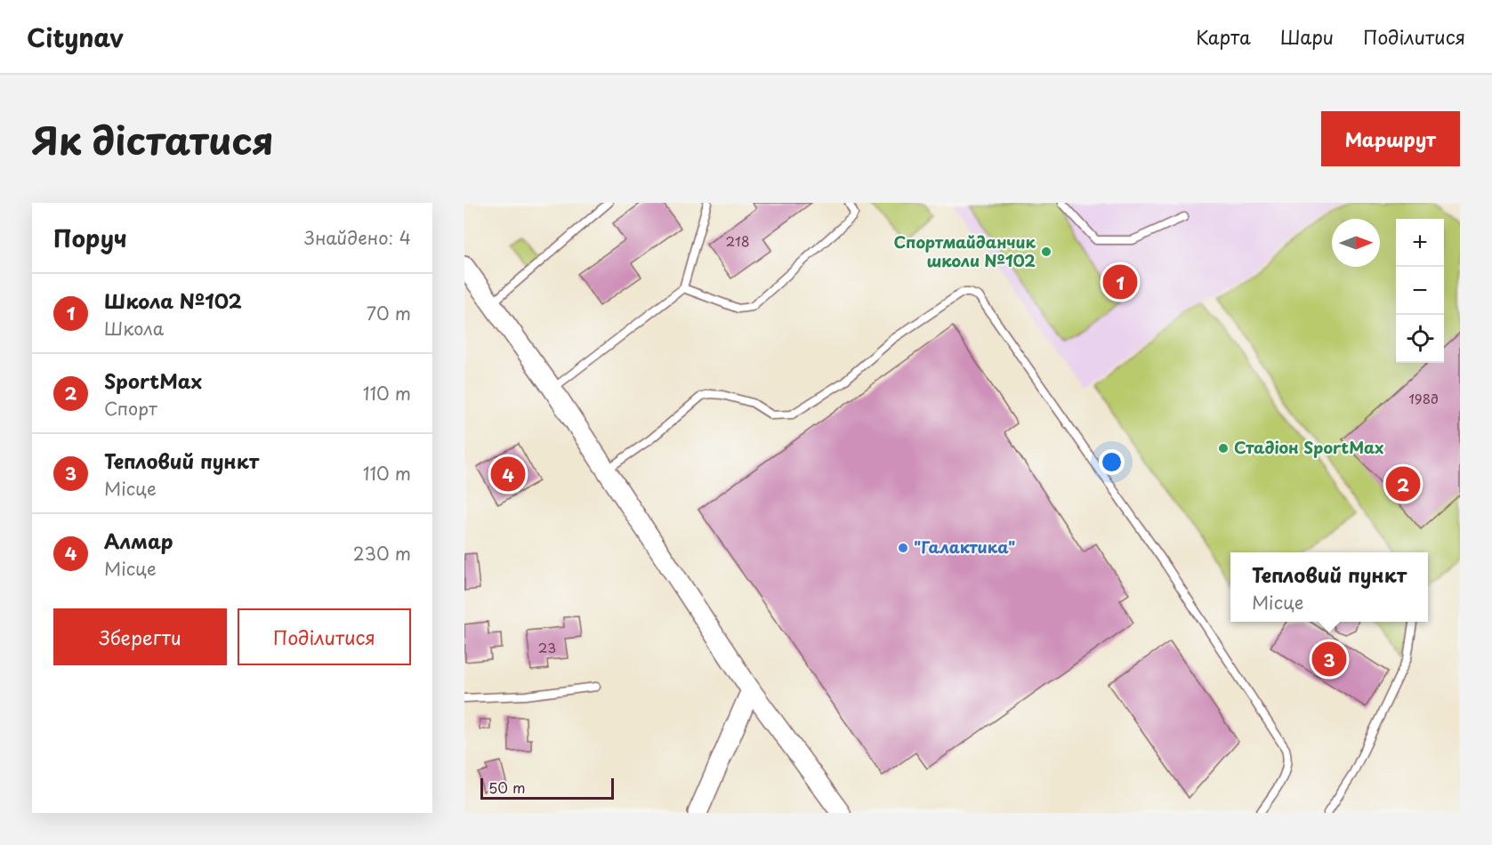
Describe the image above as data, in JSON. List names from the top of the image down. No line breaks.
{"places":["Спортмайданчик школи №102","Стадіон SportMax","\"Галактика\""],"house_numbers":["218","198д","23"],"scale_bar":"50 m","north":"right","page":{"header":"Citynav","nav":["Карта","Шари","Поділитися"],"title":"Як дістатися","buttons":["Маршрут",["Зберегти","Поділитися"]],"heading":["Поруч","Знайдено: 4"],"map_buttons":["+","−"],"pins":["1","4","2","3"],"list":[{"mark":"1","name":"Школа №102","note":"Школа","value":"70 m"},{"mark":"2","name":"SportMax","note":"Спорт","value":"110 m"},{"mark":"3","name":"Тепловий пункт","note":"Місце","value":"110 m"},{"mark":"4","name":"Алмар","note":"Місце","value":"230 m"}],"popup":["Тепловий пункт","Місце"],"scale":"50 m"}}
